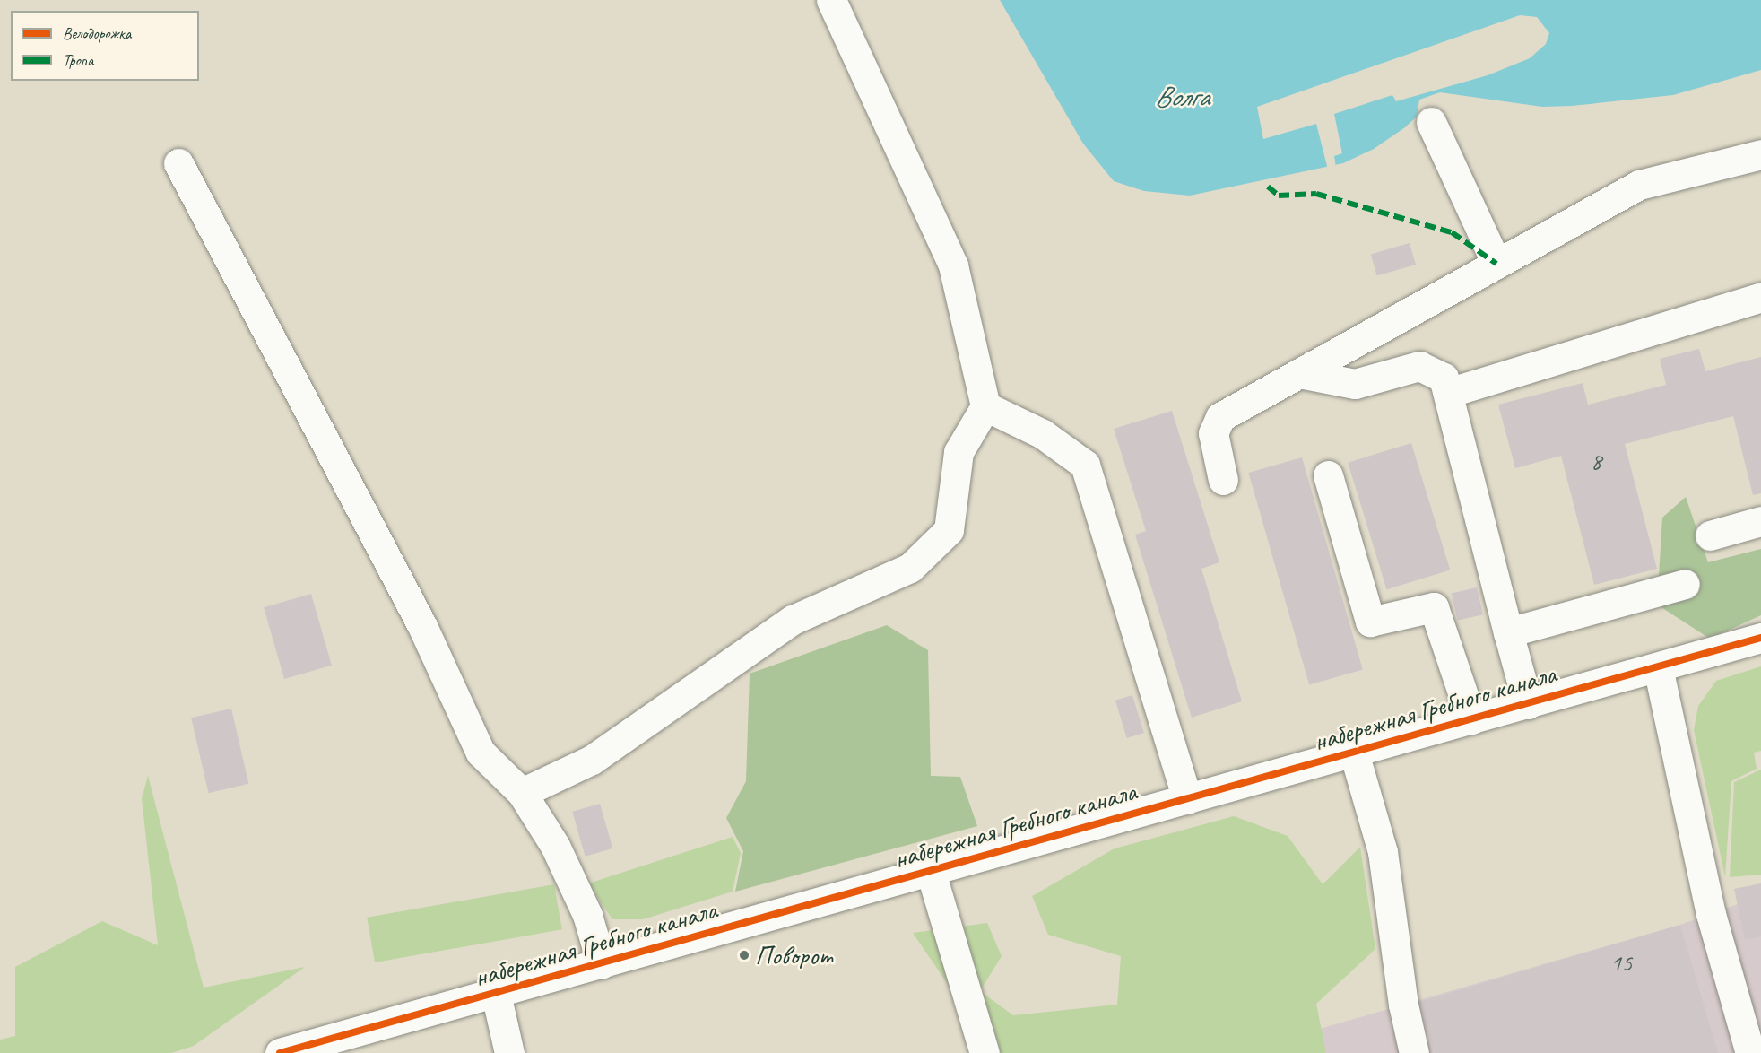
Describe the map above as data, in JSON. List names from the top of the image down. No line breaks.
{"streets":{"street":["набережная Гребного канала"]},"water":["Волга"],"places":["Поворот"],"house_numbers":["8","15"],"legend":["Велодорожка","Тропа"]}
